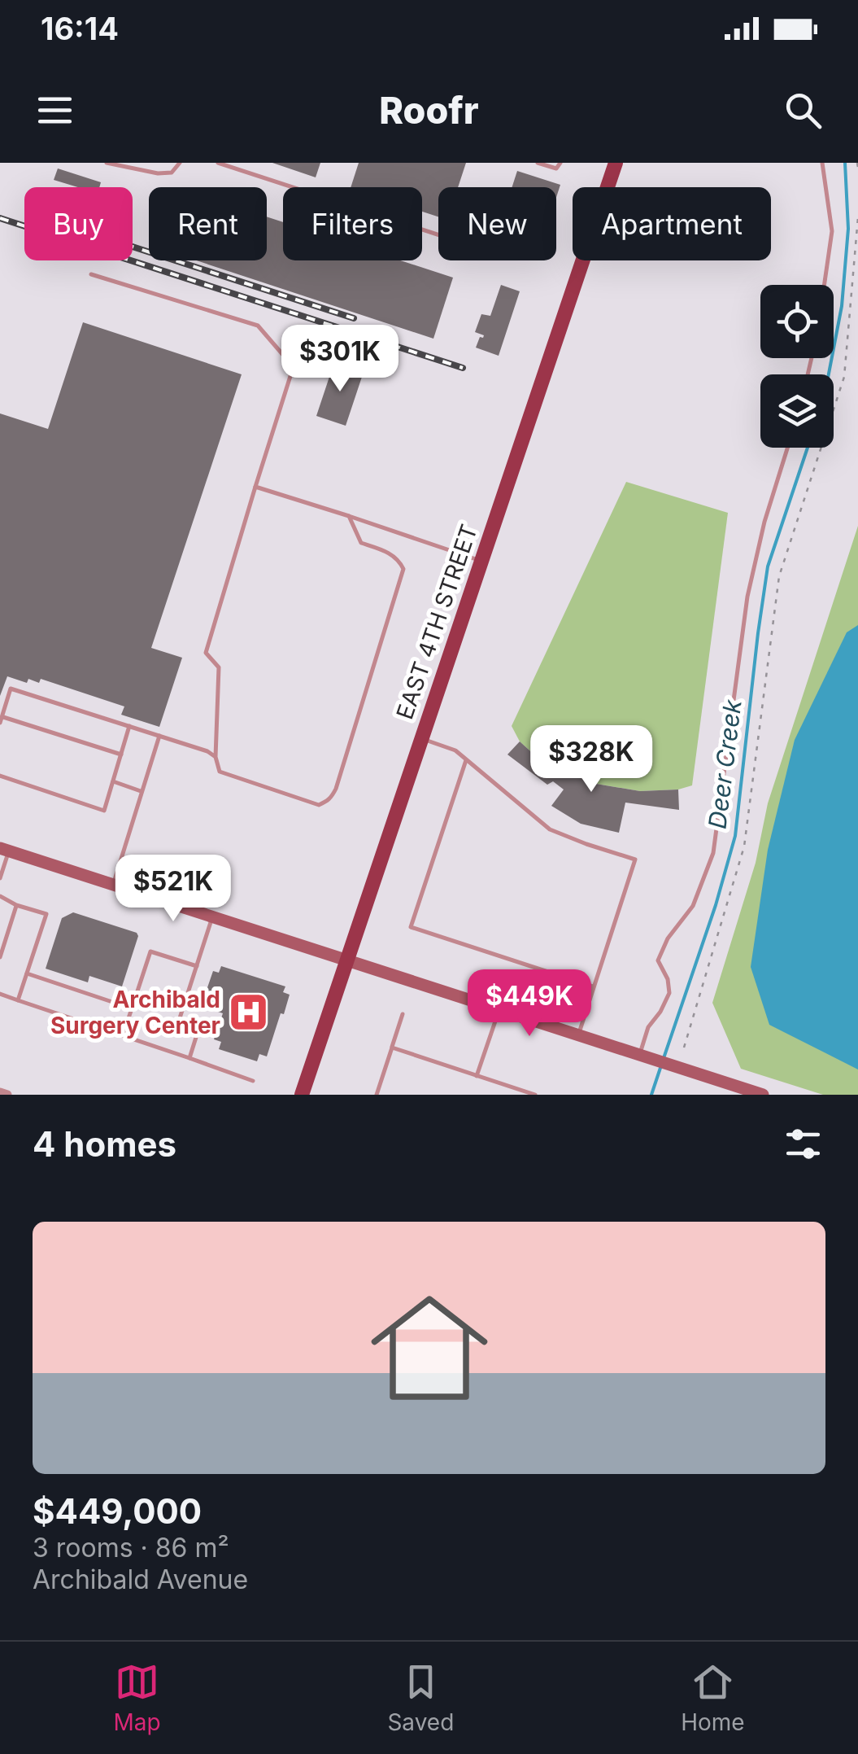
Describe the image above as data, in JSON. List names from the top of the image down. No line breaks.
{"streets":{"main road":["EAST 4TH STREET"]},"water":["Deer Creek"],"places":{"hospital":["Archibald Surgery Center"]},"page":{"status":"16:14","header":"Roofr","chip":["Buy","Rent","Filters","New","Apartment"],"price":["$301K","$328K","$521K","$449K"],"heading":"4 homes","list":[{"name":"$449,000","note":"3 rooms · 86 m² · Archibald Avenue"}],"tabs":["Map","Saved","Home"]}}
